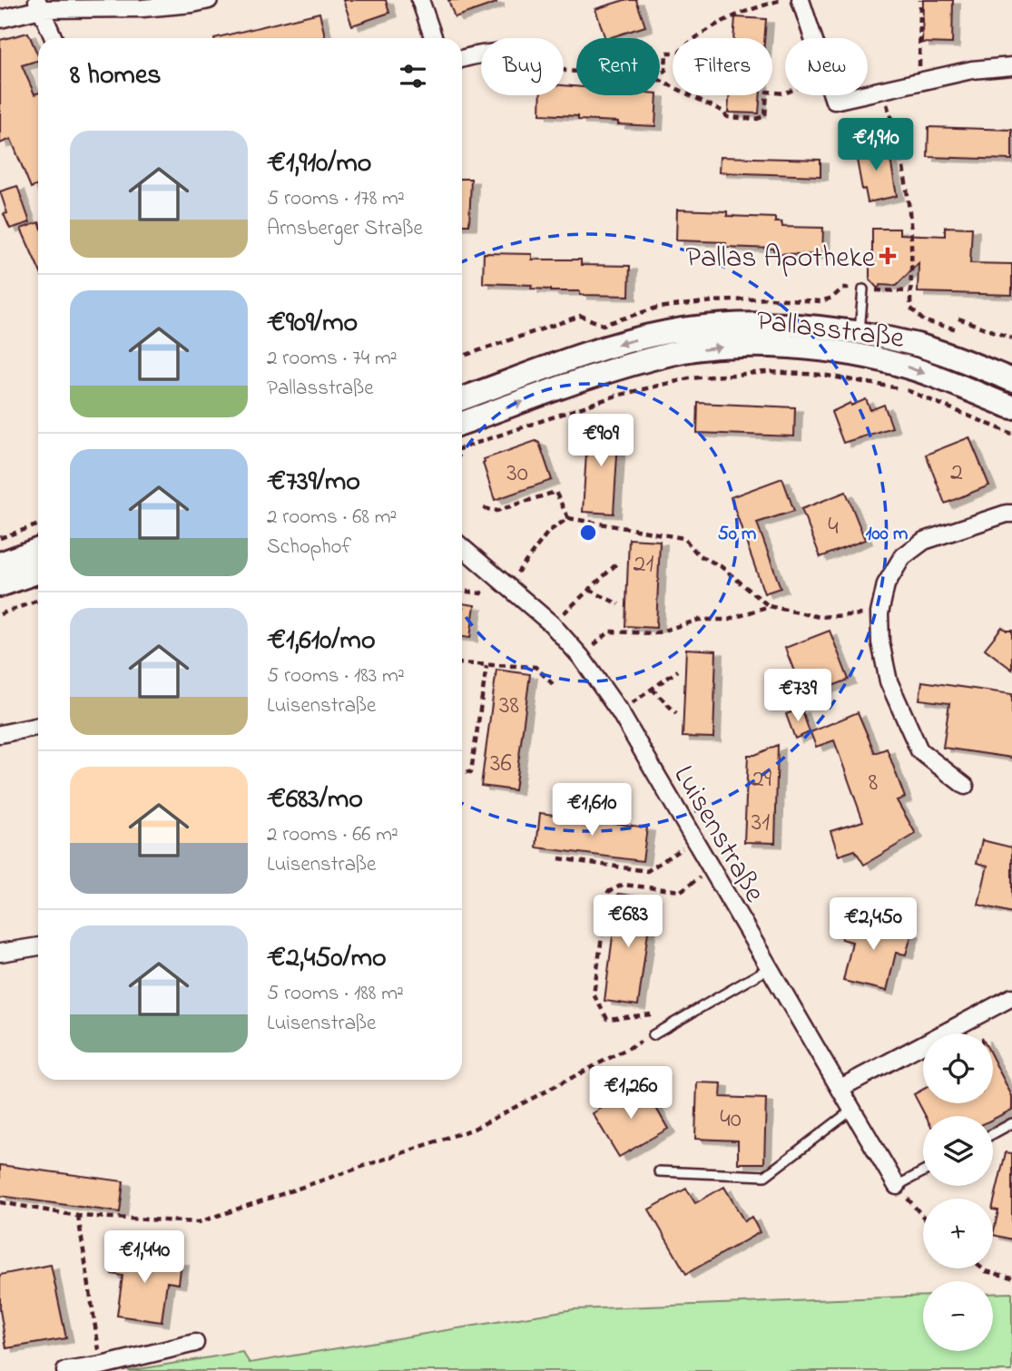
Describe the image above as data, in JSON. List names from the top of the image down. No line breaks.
{"streets":{"main road":["Pallasstraße"],"street":["Luisenstraße"]},"places":{"health":["Pallas Apotheke"]},"house_numbers":["2","30","4","21","38","36","29","8","31","40"],"page":{"chip":["Buy","Rent","Filters","New"],"heading":"8 homes","list":[{"name":"€1,910/mo","note":"5 rooms · 178 m² · Arnsberger Straße"},{"name":"€909/mo","note":"2 rooms · 74 m² · Pallasstraße"},{"name":"€739/mo","note":"2 rooms · 68 m² · Schophof"},{"name":"€1,610/mo","note":"5 rooms · 183 m² · Luisenstraße"},{"name":"€683/mo","note":"2 rooms · 66 m² · Luisenstraße"},{"name":"€2,450/mo","note":"5 rooms · 188 m² · Luisenstraße"}],"price":["€1,910","€909","€739","€1,610","€683","€2,450","€1,260","€1,440"],"map_buttons":["+","−"]},"rings":["50 m","100 m"]}
